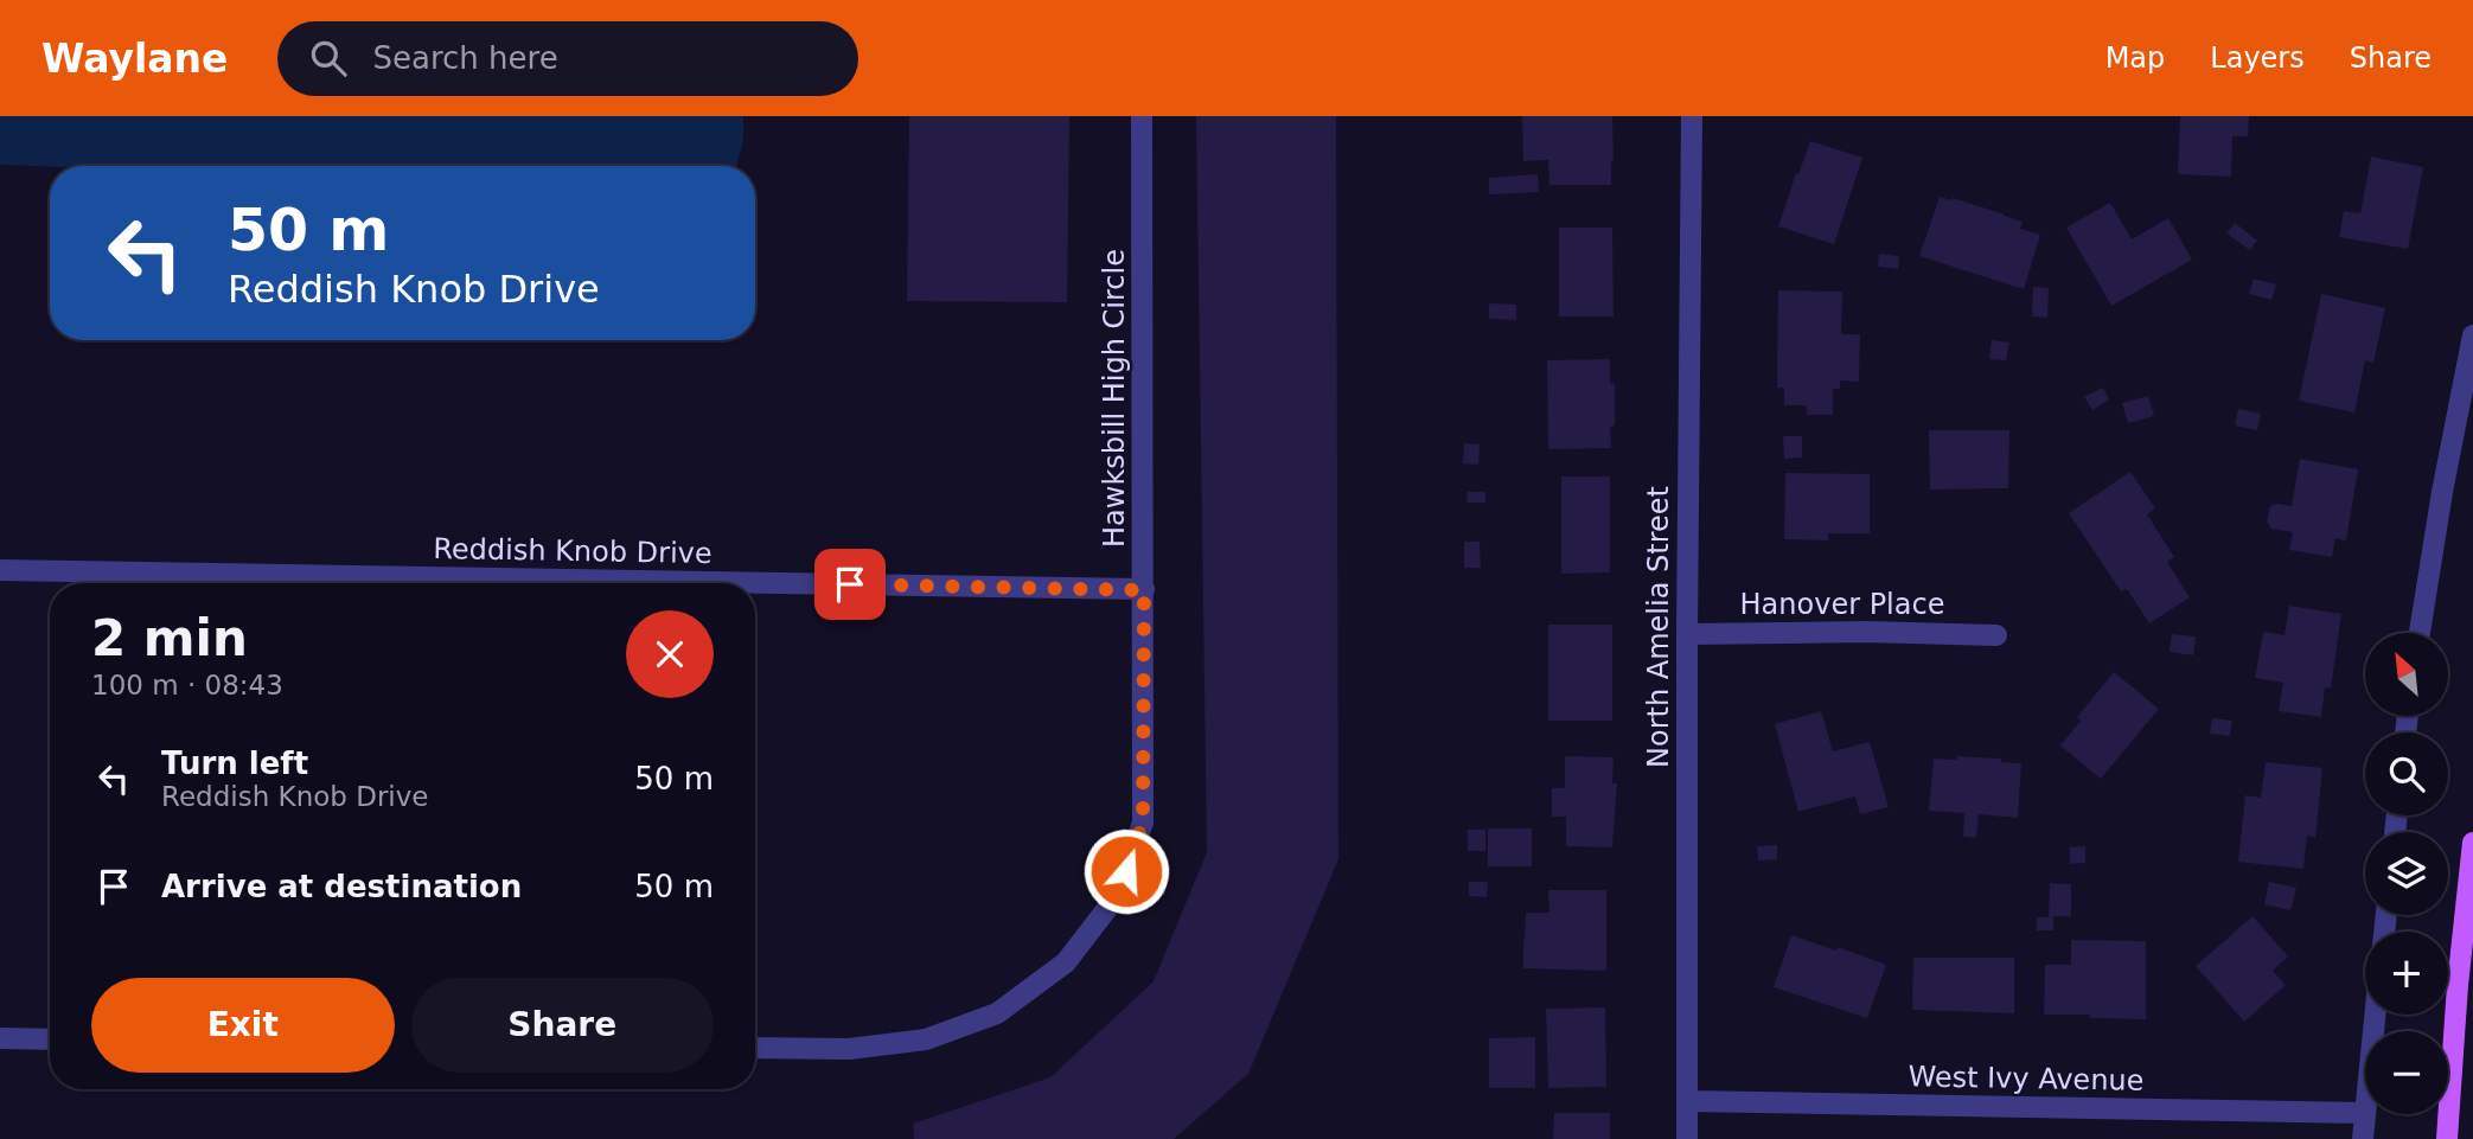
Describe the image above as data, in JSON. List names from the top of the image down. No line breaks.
{"streets":{"street":["Hawksbill High Circle","Reddish Knob Drive","Hanover Place","North Amelia Street","West Ivy Avenue"]},"crossings":[["Hawksbill High Circle","Reddish Knob Drive"],["Hanover Place","North Amelia Street"],["North Amelia Street","West Ivy Avenue"]],"north":"top left","page":{"header":"Waylane","search":"Search here","nav":["Map","Layers","Share"],"turn":["50 m","Reddish Knob Drive"],"heading":["2 min","100 m · 08:43"],"map_buttons":["+","−"],"list":[{"name":"Turn left","note":"Reddish Knob Drive","value":"50 m"},{"name":"Arrive at destination","value":"50 m"}],"buttons":["Exit","Share"]}}
